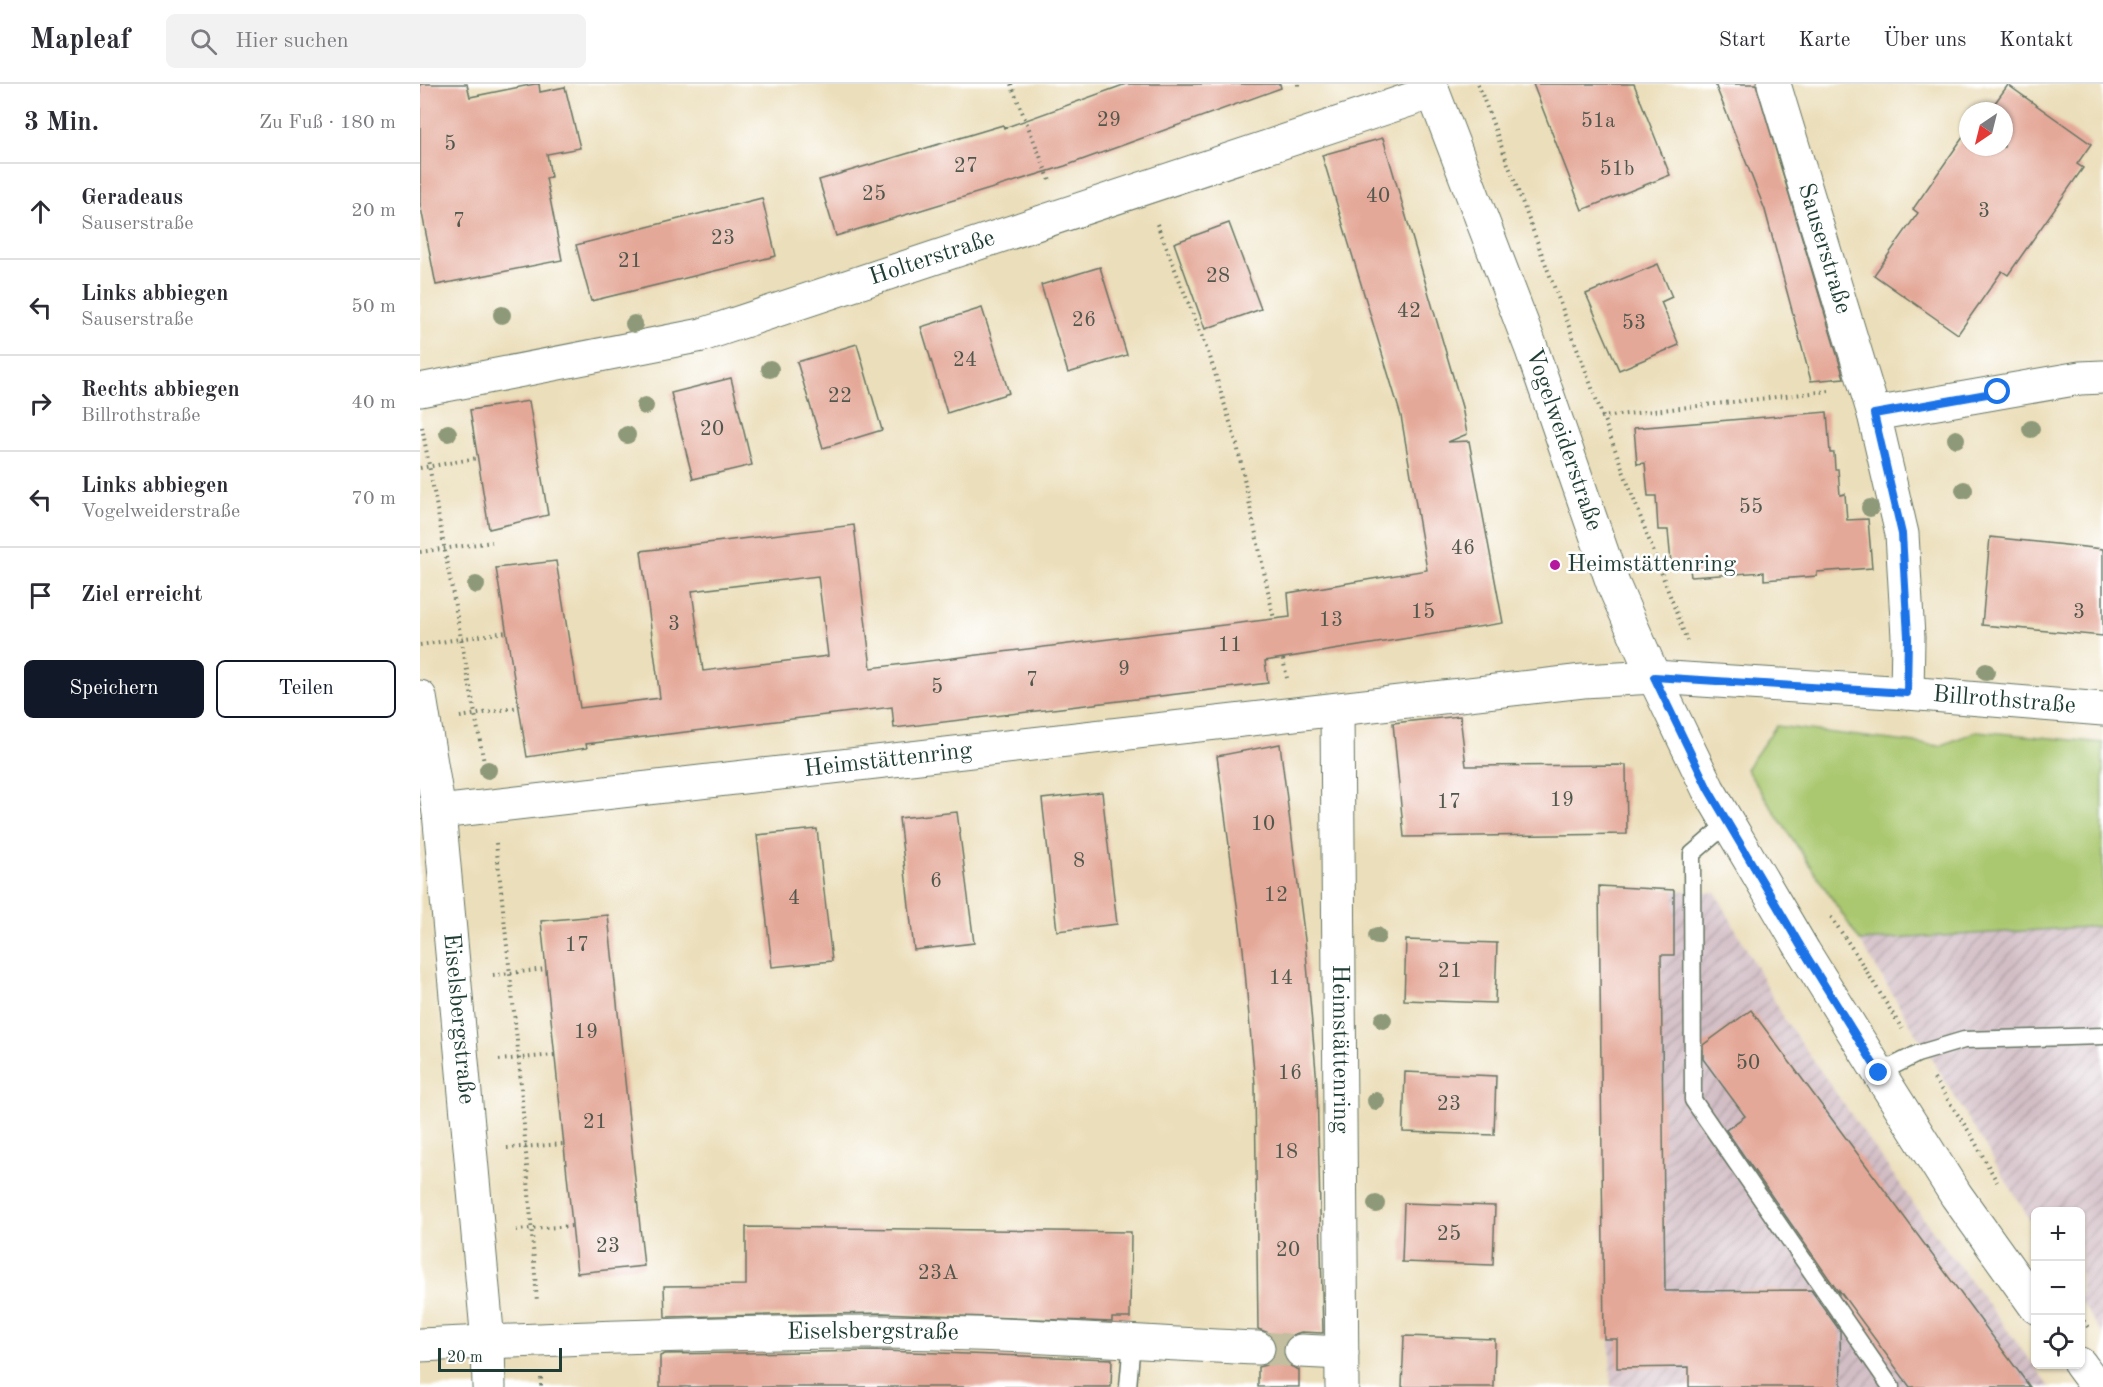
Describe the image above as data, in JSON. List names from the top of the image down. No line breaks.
{"streets":{"street":["Sauserstraße","Holterstraße","Vogelweiderstraße","Billrothstraße","Heimstättenring","Eiselsbergstraße"]},"crossings":[["Sauserstraße","Billrothstraße"],["Holterstraße","Vogelweiderstraße"],["Vogelweiderstraße","Billrothstraße"],["Vogelweiderstraße","Heimstättenring"],["Billrothstraße","Heimstättenring"],["Heimstättenring","Eiselsbergstraße"]],"places":["Heimstättenring"],"house_numbers":["29","51a","5","27","51b","25","40","3","7","23","21","28","42","26","53","24","22","20","55","46","15","3","13","3","11","9","7","5","19","17","10","8","6","12","4","17","21","14","19","50","16","23","21","18","25","23","20","23A"],"scale_bar":"20 m","north":"bottom left","page":{"header":"Mapleaf","search":"Hier suchen","nav":["Start","Karte","Über uns","Kontakt"],"heading":["3 Min.","Zu Fuß · 180 m"],"list":[["Geradeaus","Sauserstraße","20 m"],["Links abbiegen","Sauserstraße","50 m"],["Rechts abbiegen","Billrothstraße","40 m"],["Links abbiegen","Vogelweiderstraße","70 m"],"Ziel erreicht"],"buttons":["Speichern","Teilen"],"map_buttons":["+","−"],"scale":"20 m"}}
